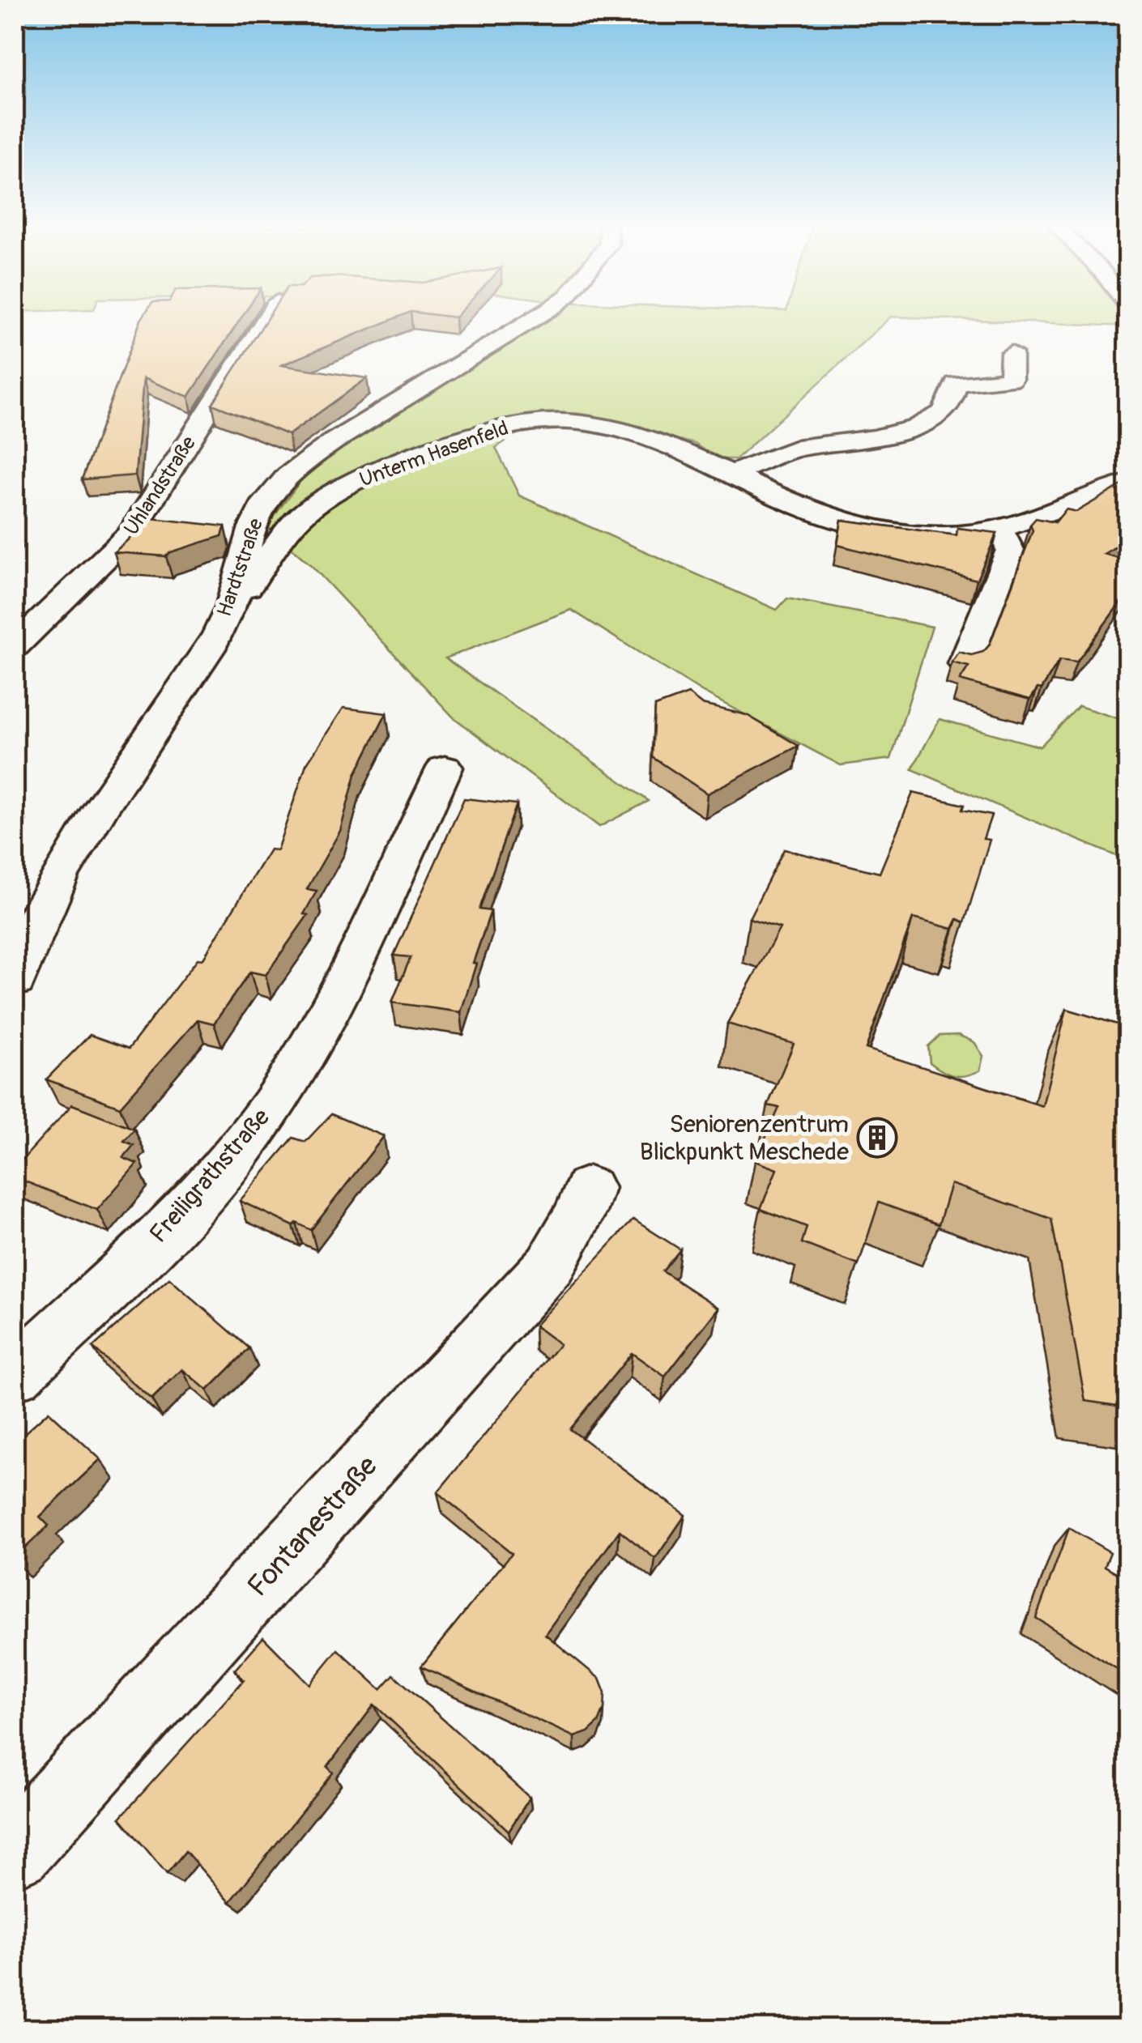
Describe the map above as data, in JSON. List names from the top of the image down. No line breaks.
{"streets":{"street":["Unterm Hasenfeld","Uhlandstraße","Hardtstraße","Freiligrathstraße","Fontanestraße"]},"crossings":[["Unterm Hasenfeld","Hardtstraße"]],"places":{"building":["Seniorenzentrum Blickpunkt Meschede"]}}
